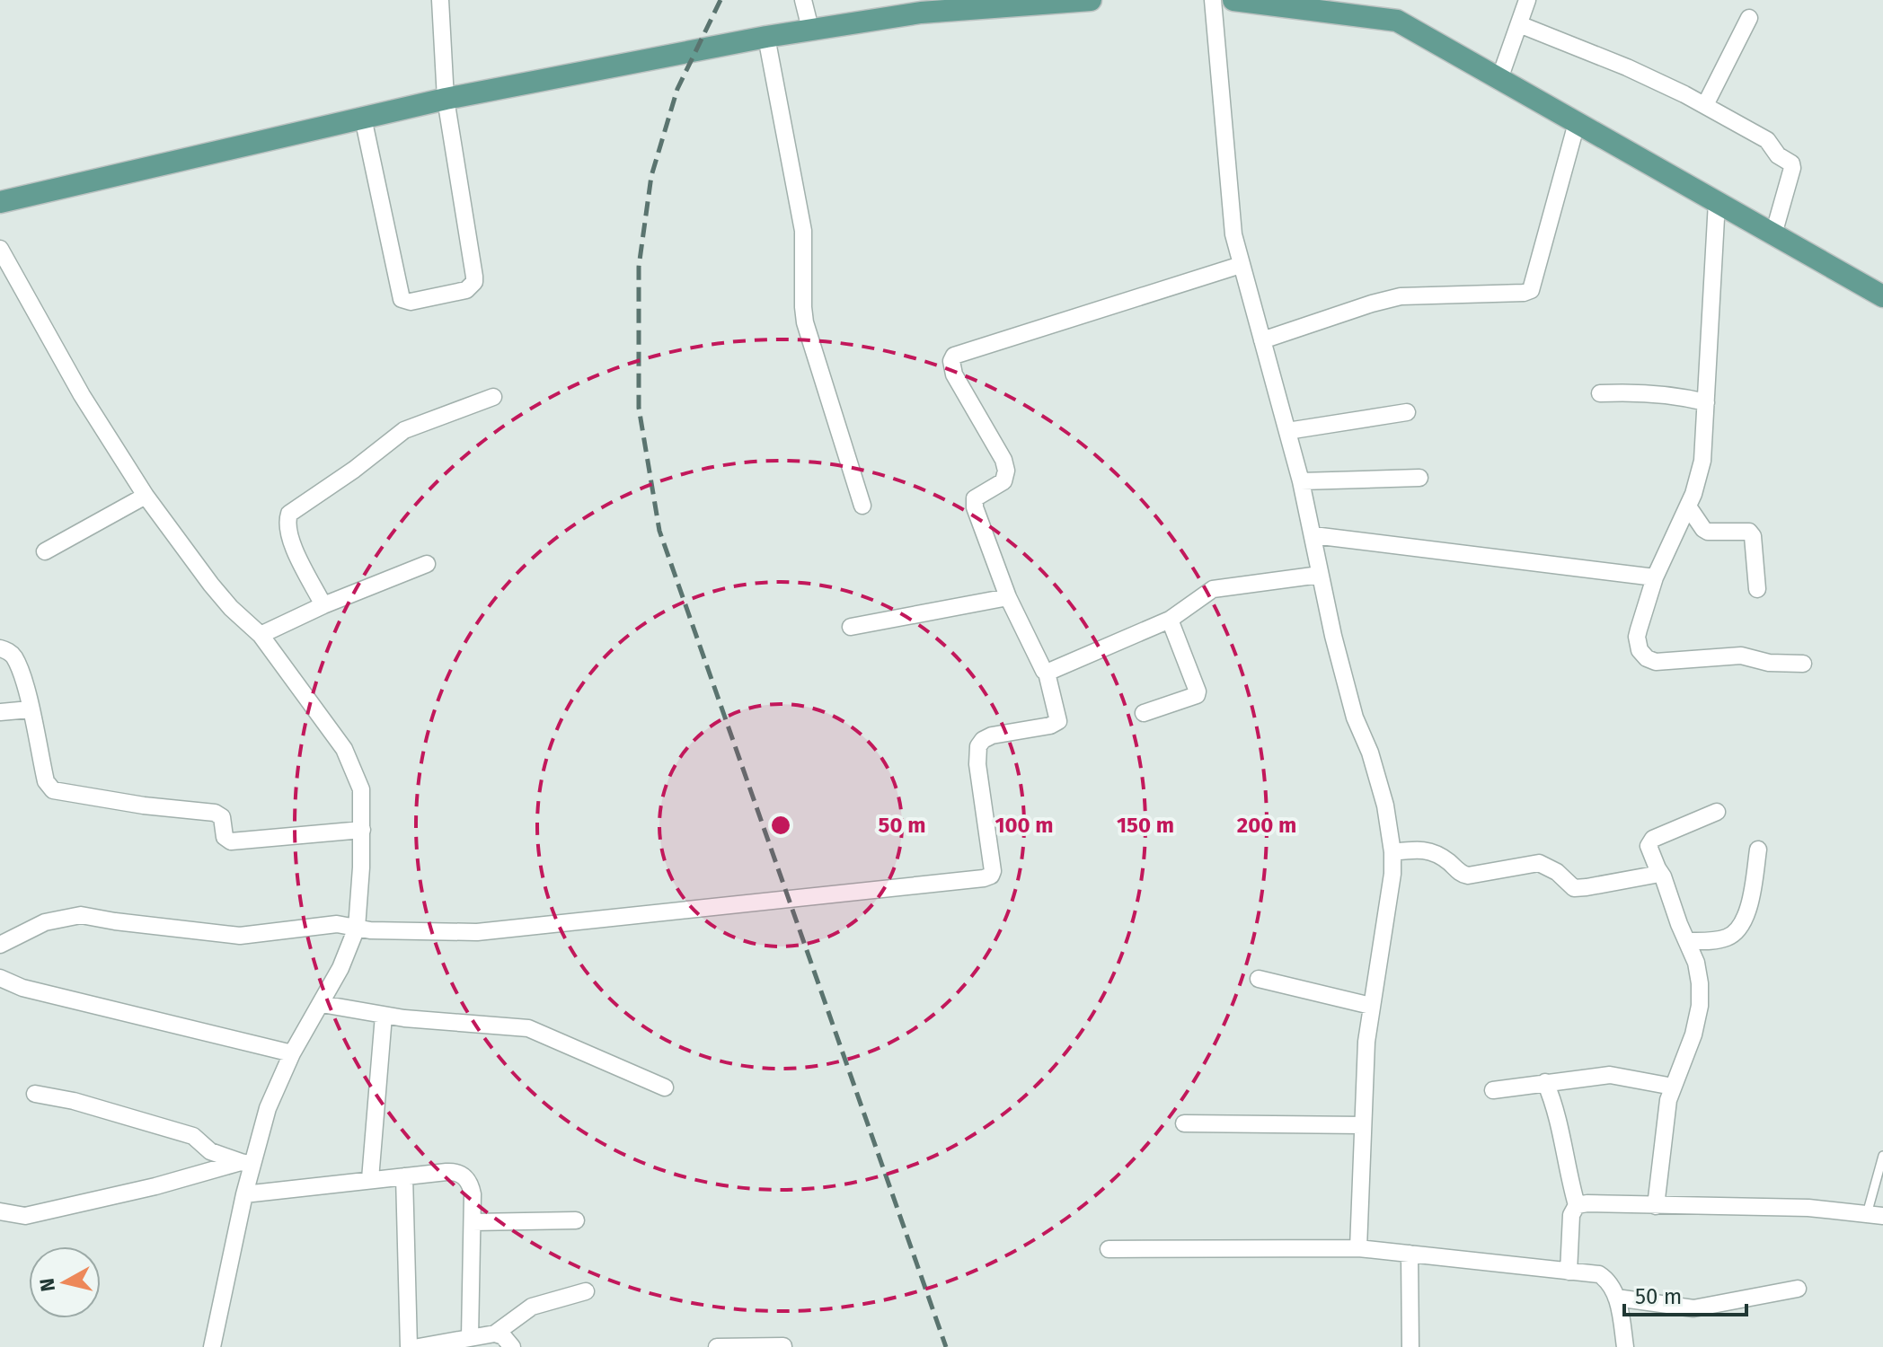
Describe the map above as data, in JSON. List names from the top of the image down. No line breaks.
{"scale_bar":"50 m","north":"left","rings":["50 m","100 m","150 m","200 m"]}
